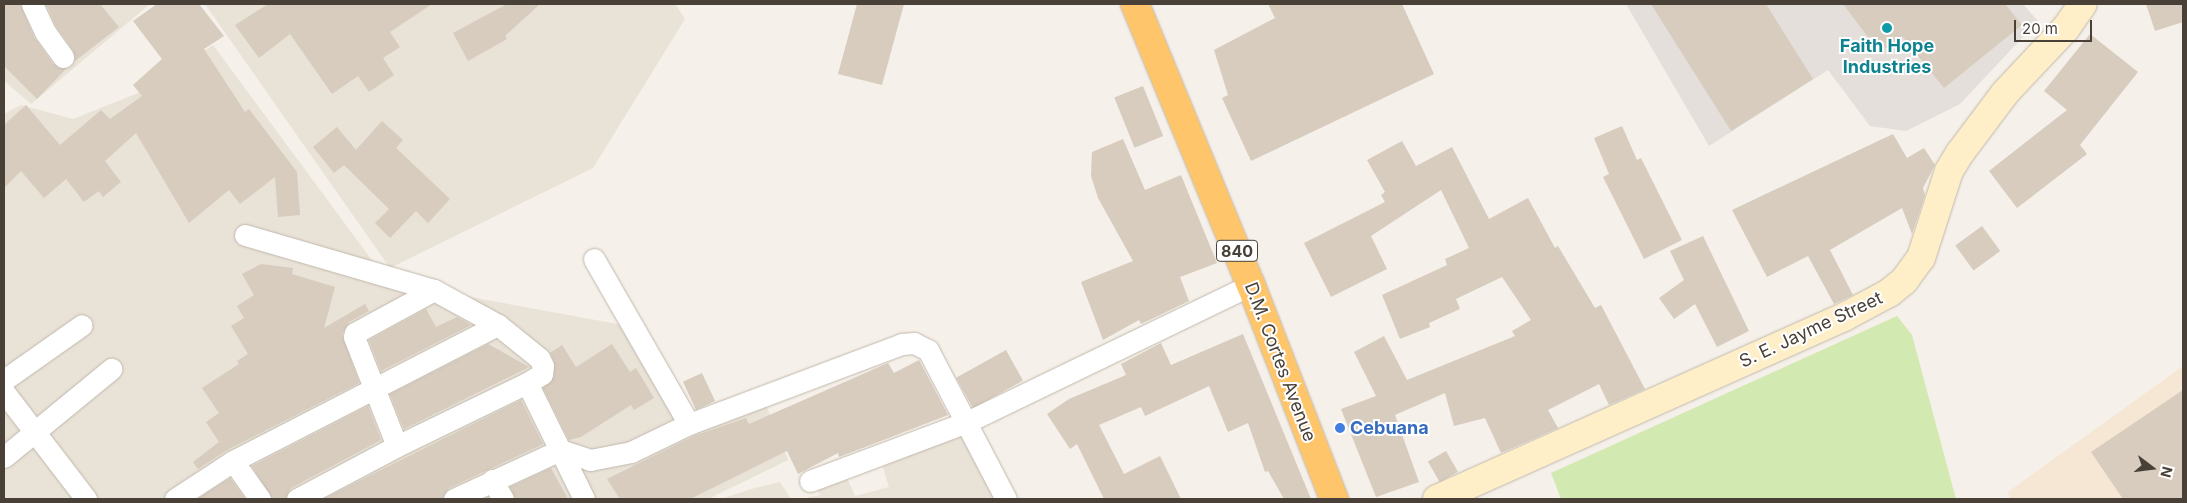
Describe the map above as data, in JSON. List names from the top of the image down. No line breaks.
{"streets":{"highway":["840","D.M. Cortes Avenue"],"street":["S. E. Jayme Street"]},"places":["Faith Hope Industries","Cebuana"],"scale_bar":"20 m","north":"right"}
